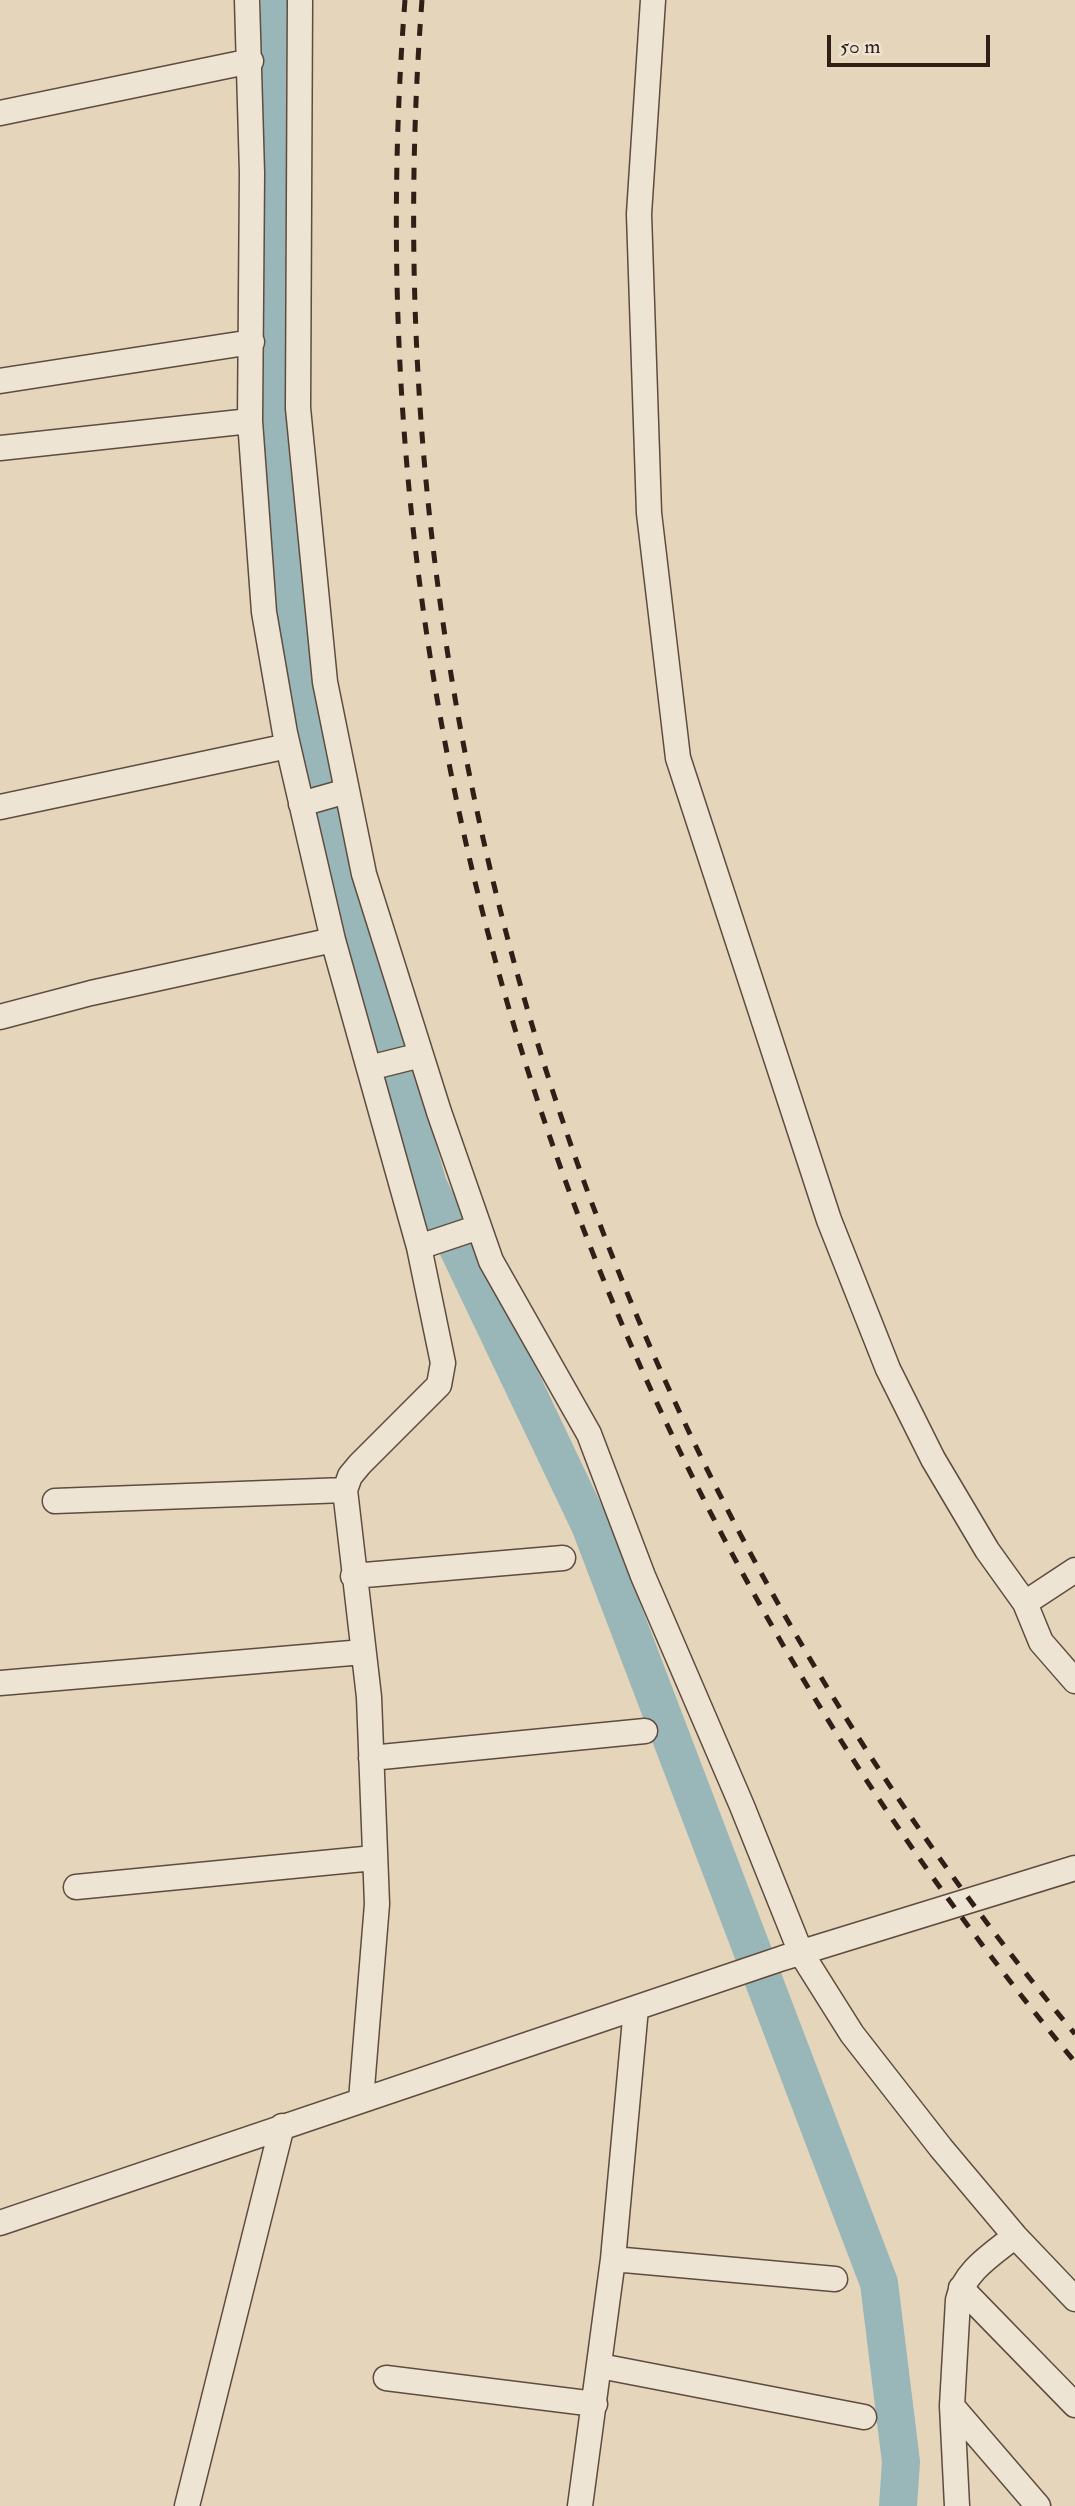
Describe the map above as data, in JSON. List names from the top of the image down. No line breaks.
{"scale_bar":"50 m"}
